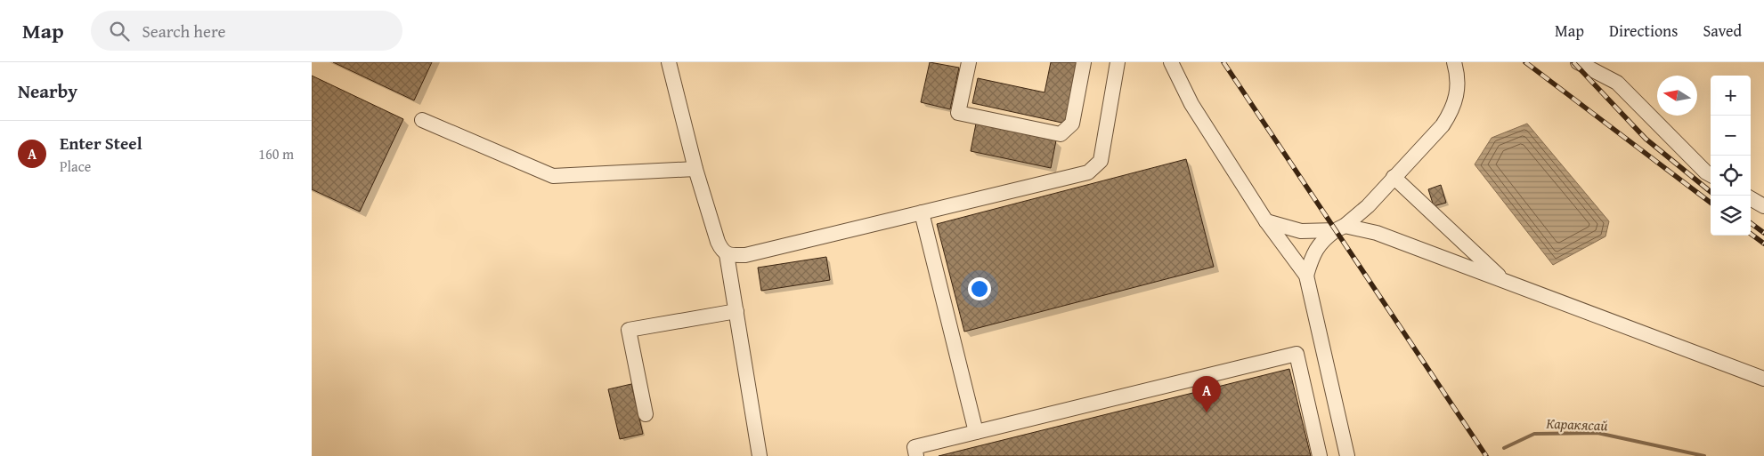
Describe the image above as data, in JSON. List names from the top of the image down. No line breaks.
{"water":["Каракясай"],"north":"left","page":{"header":"Map","search":"Search here","nav":["Map","Directions","Saved"],"heading":"Nearby","map_buttons":["+","−"],"list":[{"mark":"A","name":"Enter Steel","note":"Place","value":"160 m"}],"pins":"A"}}
